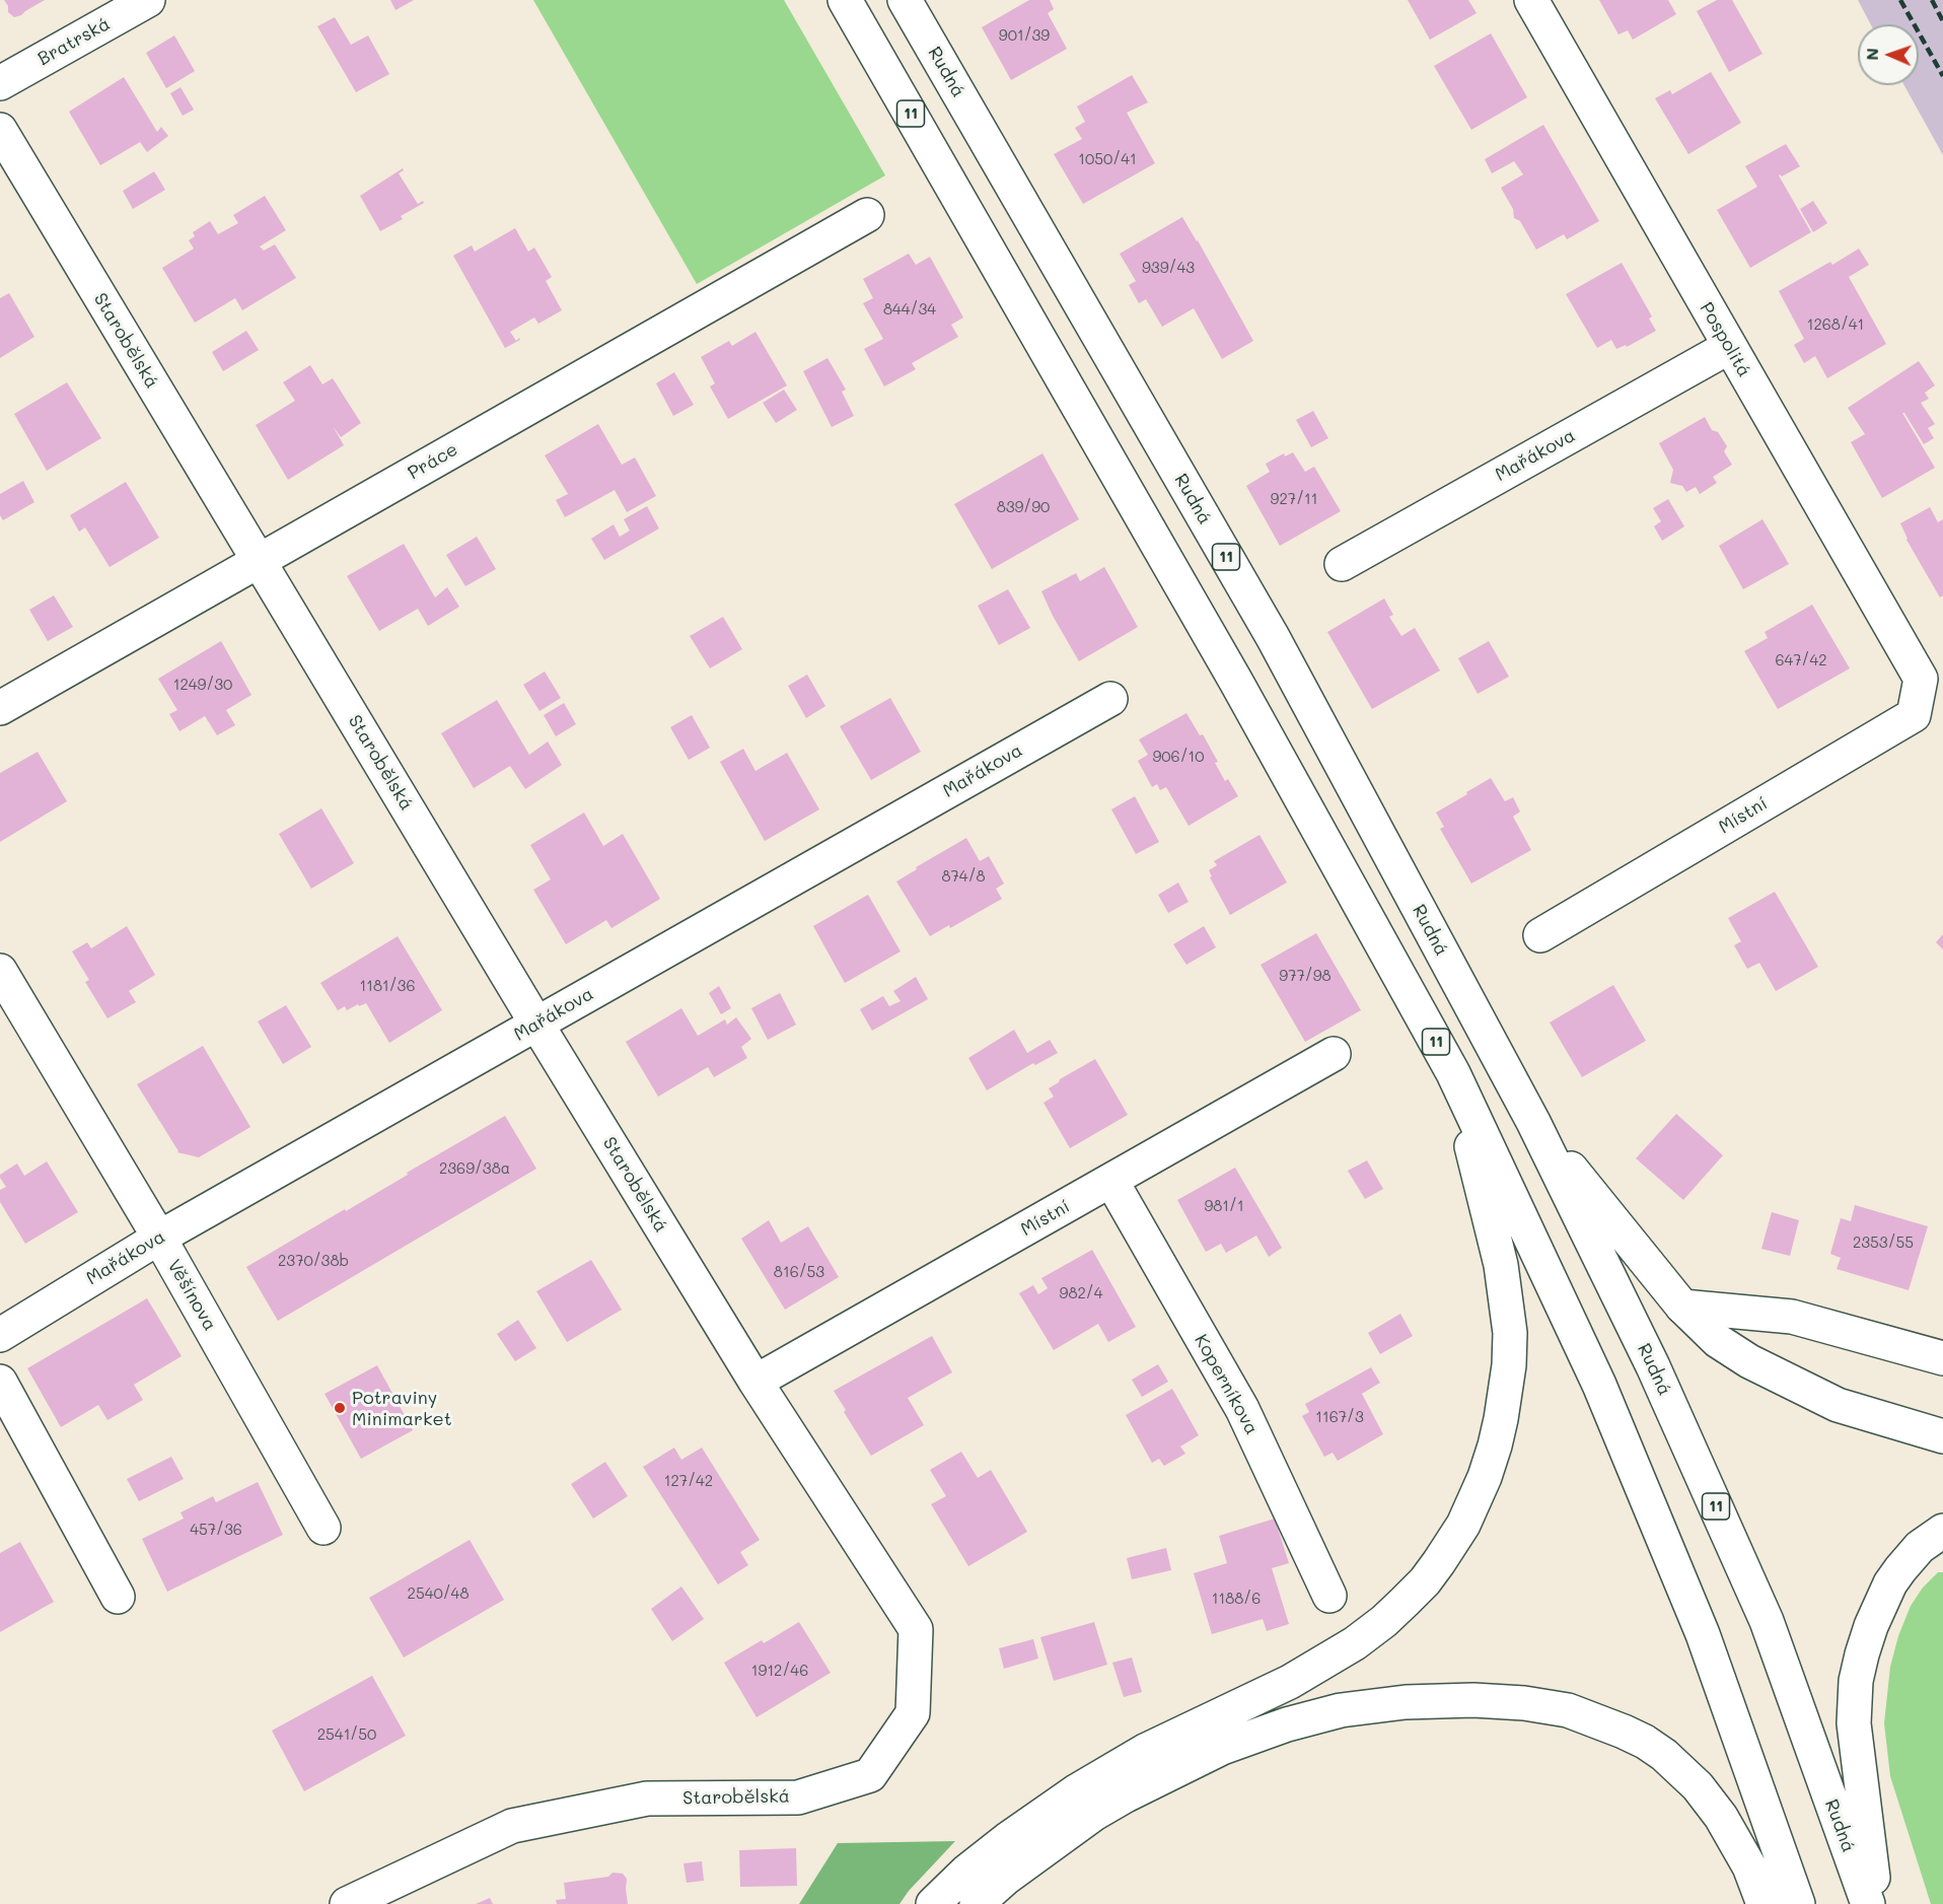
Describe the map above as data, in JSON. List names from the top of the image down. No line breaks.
{"streets":{"main road":["Bratrská","Rudná","11","Pospolitá","Starobělská","Mařákova","Práce","Místní","Věšínova","Koperníkova"]},"crossings":[["Pospolitá","Mařákova"],["Pospolitá","Místní"],["Starobělská","Mařákova"],["Starobělská","Práce"],["Starobělská","Místní"],["Mařákova","Věšínova"],["Místní","Koperníkova"]],"places":["Potraviny Minimarket"],"house_numbers":["901/39","1050/41","939/43","844/34","1268/41","927/11","839/90","647/42","1249/30","906/10","874/8","977/98","1181/36","2369/38a","981/1","2353/55","2370/38b","816/53","982/4","1167/3","127/42","457/36","2540/48","1188/6","1912/46","2541/50"],"north":"left"}
